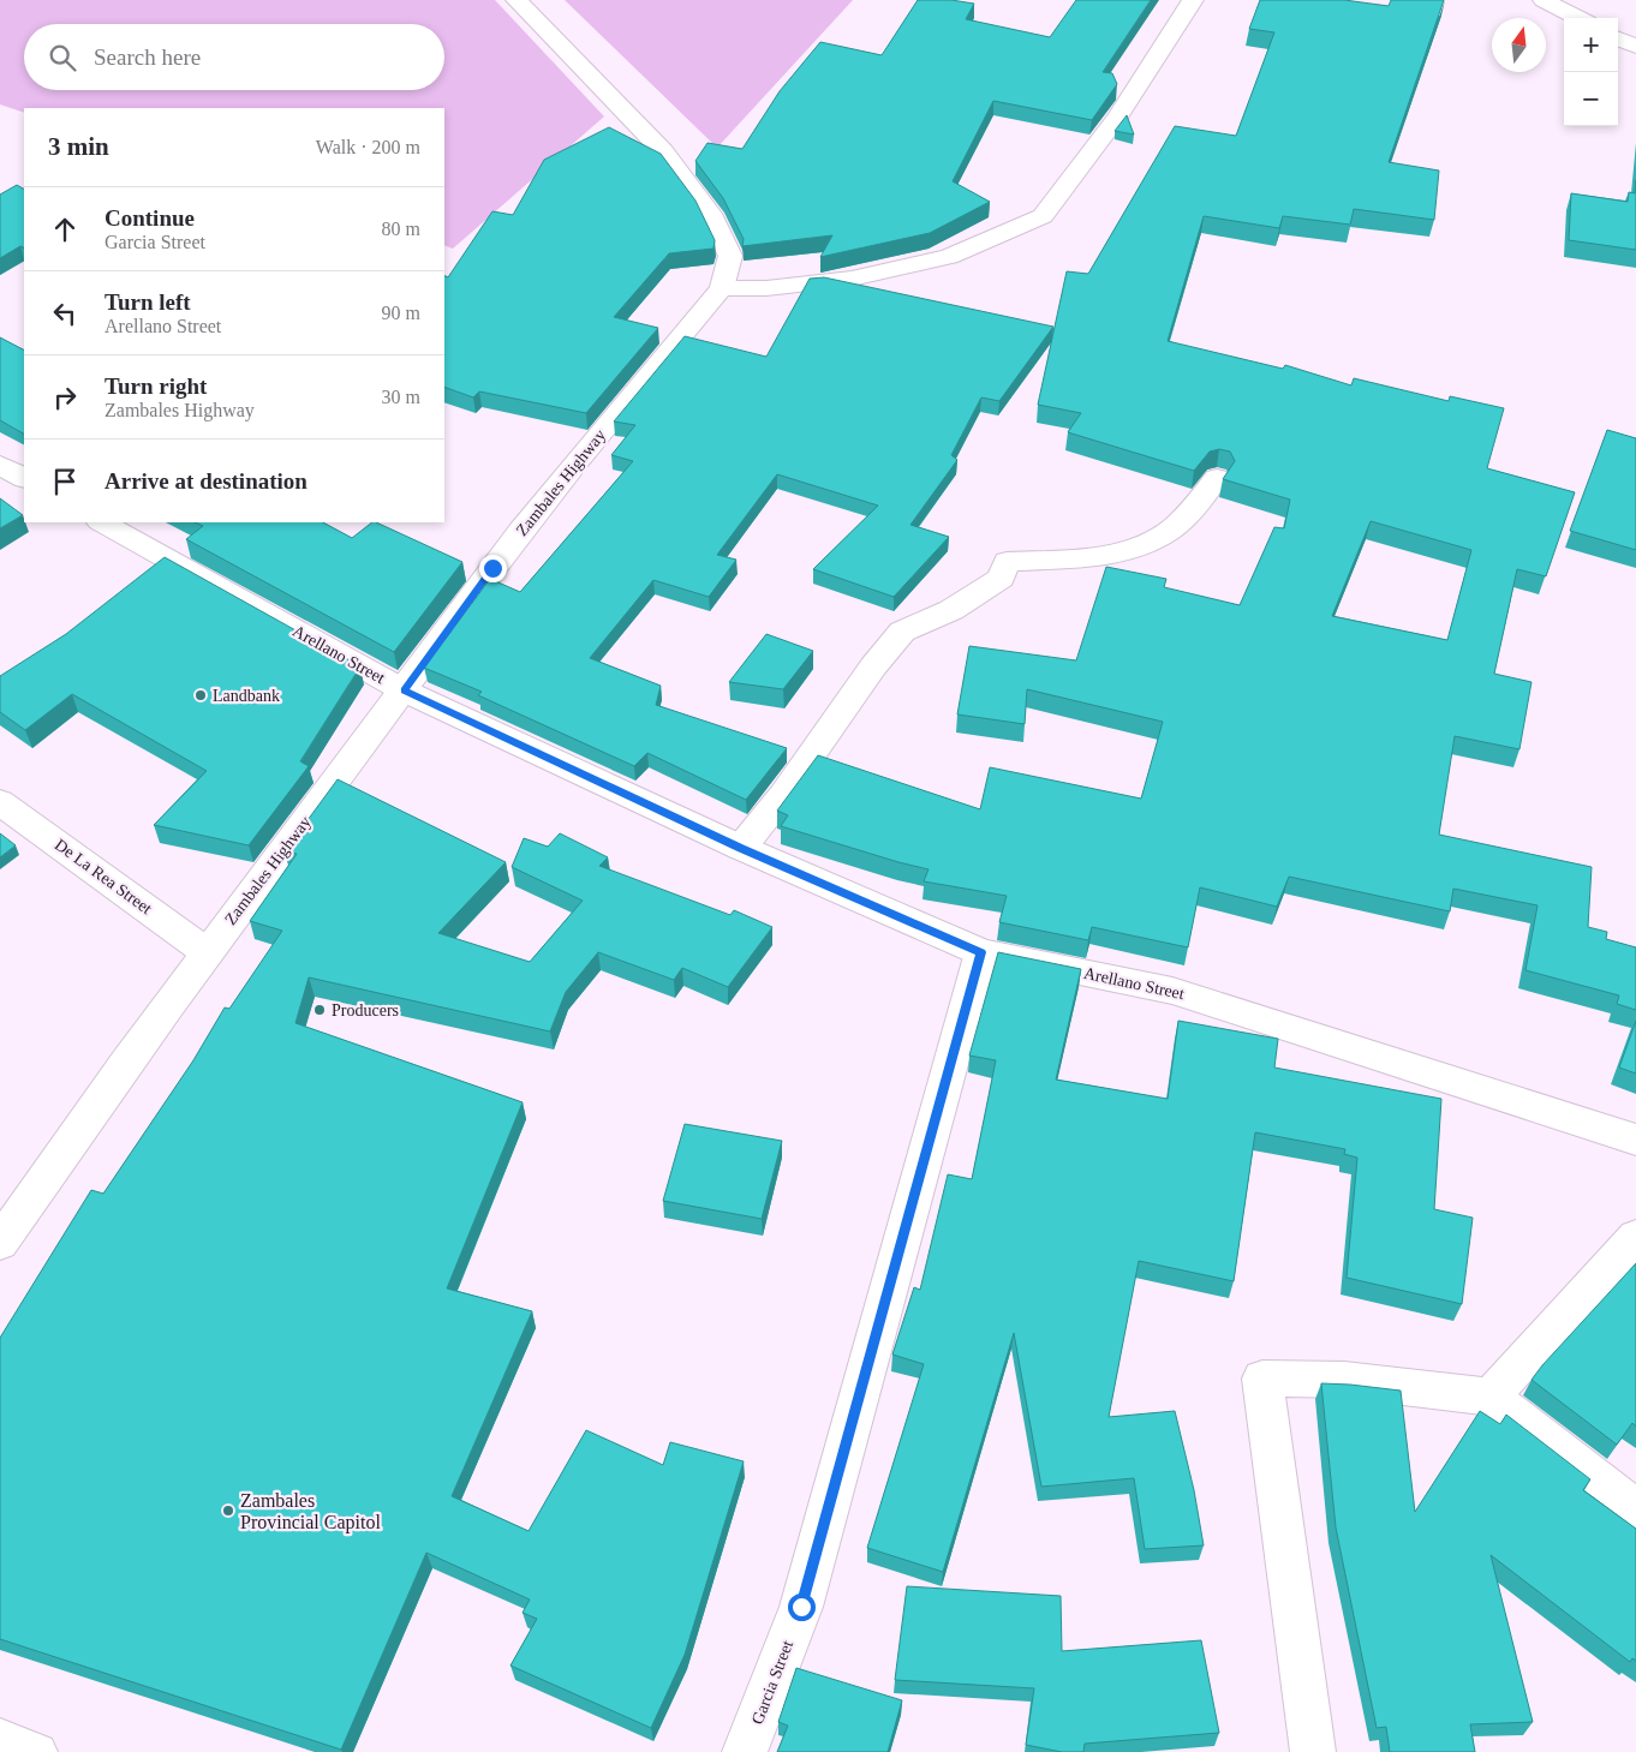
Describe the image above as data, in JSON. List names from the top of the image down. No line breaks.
{"streets":{"street":["Zambales Highway","Arellano Street","De La Rea Street","Garcia Street"]},"crossings":[["Zambales Highway","Arellano Street"],["Zambales Highway","De La Rea Street"],["Arellano Street","Garcia Street"]],"places":["Landbank","Producers","Zambales Provincial Capitol"],"north":"top","page":{"map_buttons":["+","−"],"search":"Search here","heading":["3 min","Walk · 200 m"],"list":[["Continue","Garcia Street","80 m"],["Turn left","Arellano Street","90 m"],["Turn right","Zambales Highway","30 m"],"Arrive at destination"]}}
